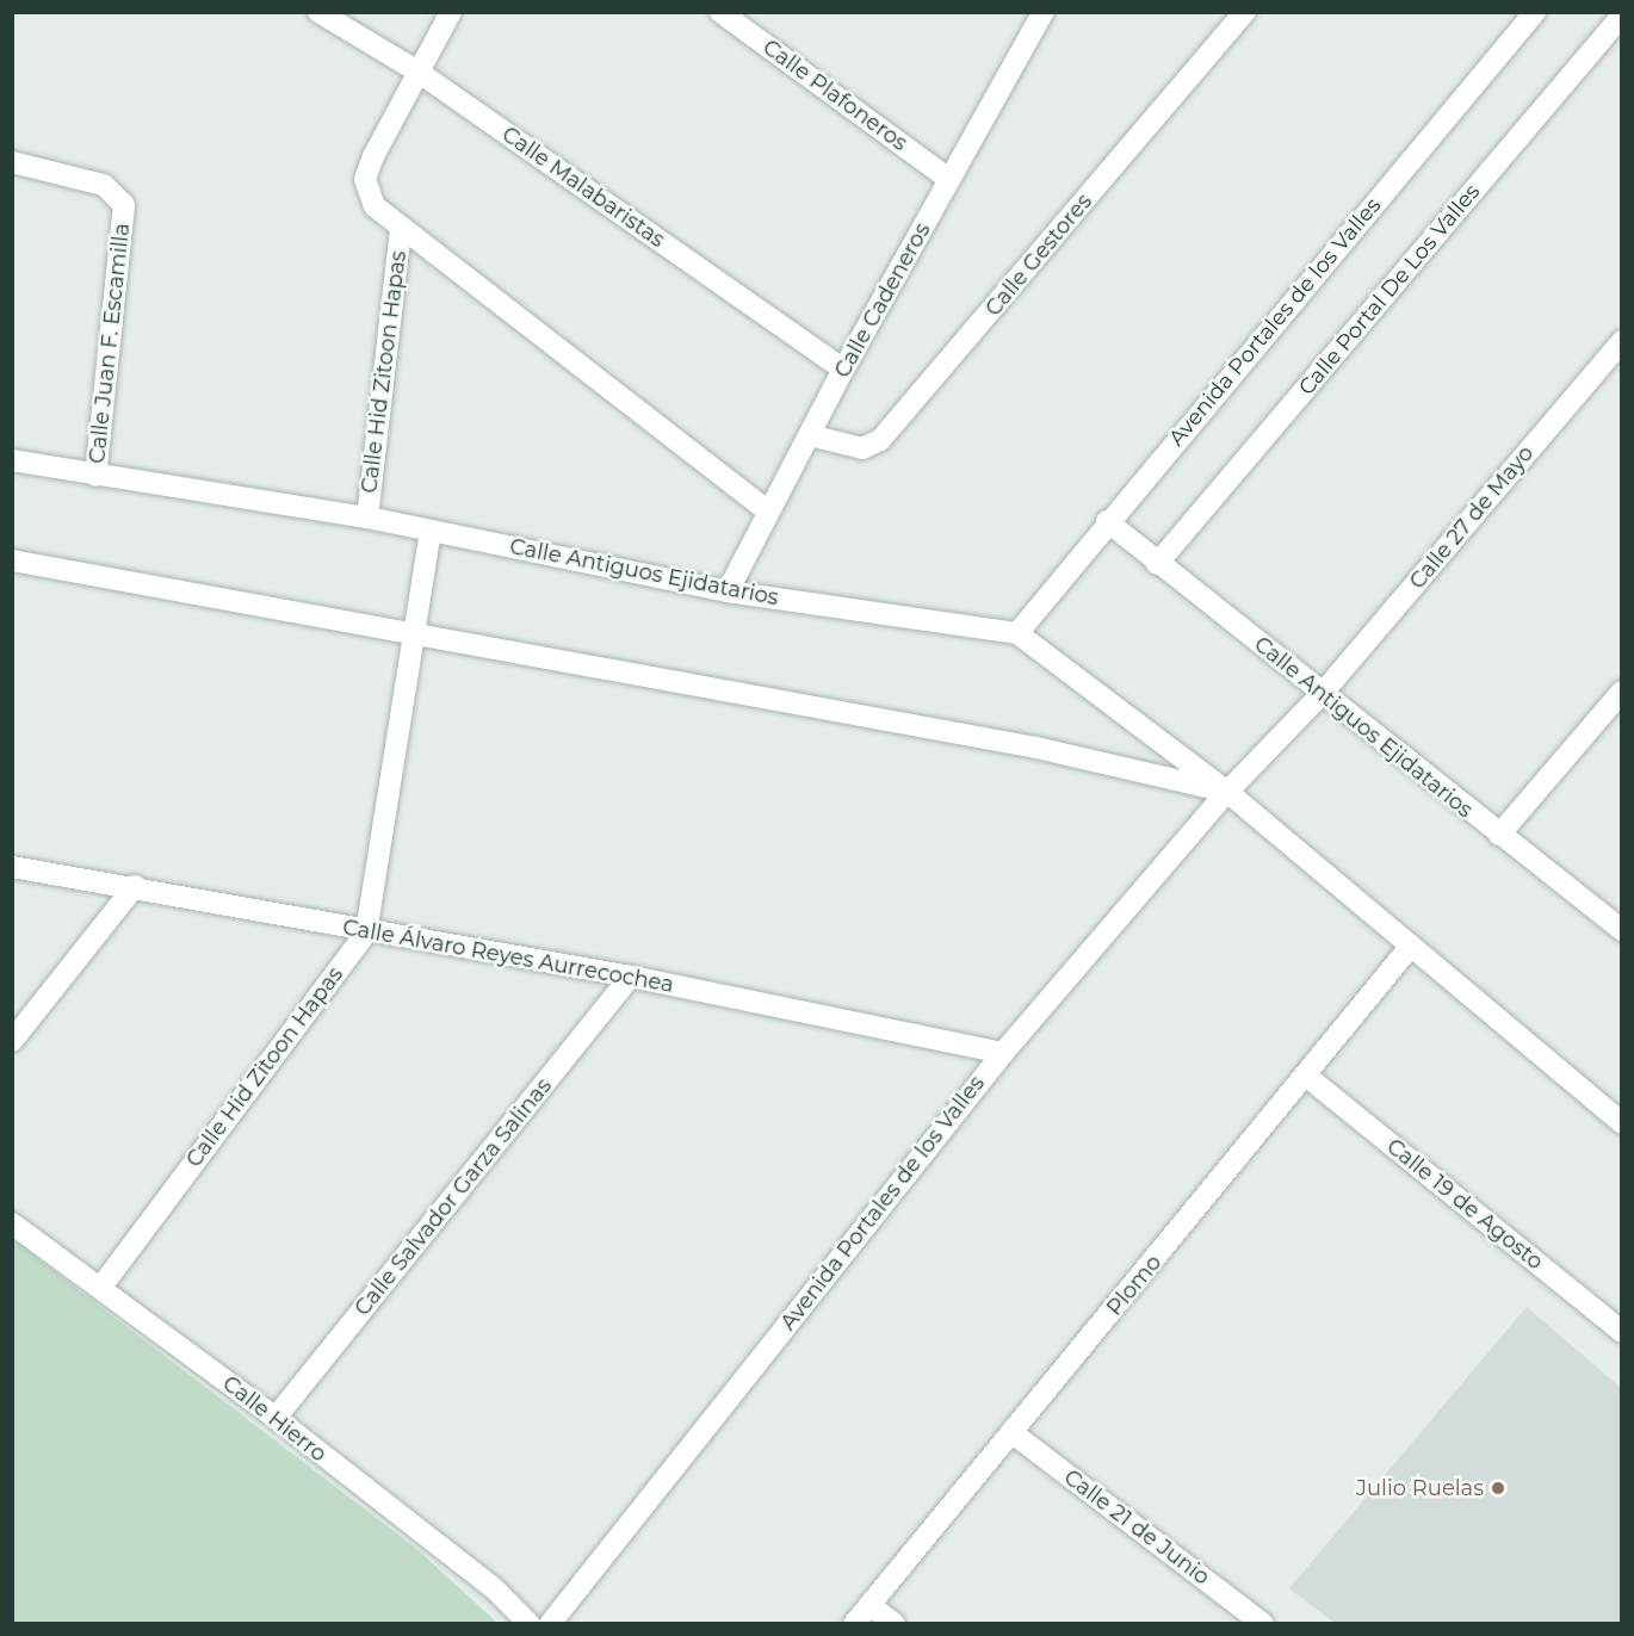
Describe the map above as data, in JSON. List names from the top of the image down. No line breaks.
{"streets":{"street":["Calle Plafoneros","Calle Malabaristas","Calle Gestores","Calle Portal De Los Valles","Calle Cadeneros","Avenida Portales de los Valles","Calle Juan F. Escamilla","Calle Hid Zitoon Hapas","Calle 27 de Mayo","Calle Antiguos Ejidatarios","Calle Álvaro Reyes Aurrecochea","Calle Salvador Garza Salinas","Calle 19 de Agosto","Plomo","Calle Hierro","Calle 21 de Junio"]},"crossings":[["Calle Plafoneros","Calle Cadeneros"],["Calle Malabaristas","Calle Cadeneros"],["Calle Gestores","Calle Cadeneros"],["Calle Portal De Los Valles","Calle Antiguos Ejidatarios"],["Calle Cadeneros","Calle Antiguos Ejidatarios"],["Avenida Portales de los Valles","Calle 27 de Mayo"],["Avenida Portales de los Valles","Calle Antiguos Ejidatarios"],["Avenida Portales de los Valles","Calle Álvaro Reyes Aurrecochea"],["Calle Juan F. Escamilla","Calle Antiguos Ejidatarios"],["Calle Hid Zitoon Hapas","Calle Antiguos Ejidatarios"],["Calle Hid Zitoon Hapas","Calle Álvaro Reyes Aurrecochea"],["Calle Hid Zitoon Hapas","Calle Hierro"],["Calle 27 de Mayo","Calle Antiguos Ejidatarios"],["Calle Antiguos Ejidatarios","Plomo"],["Calle Álvaro Reyes Aurrecochea","Calle Salvador Garza Salinas"],["Calle Salvador Garza Salinas","Calle Hierro"],["Calle 19 de Agosto","Plomo"],["Plomo","Calle 21 de Junio"]],"places":["Julio Ruelas"]}
